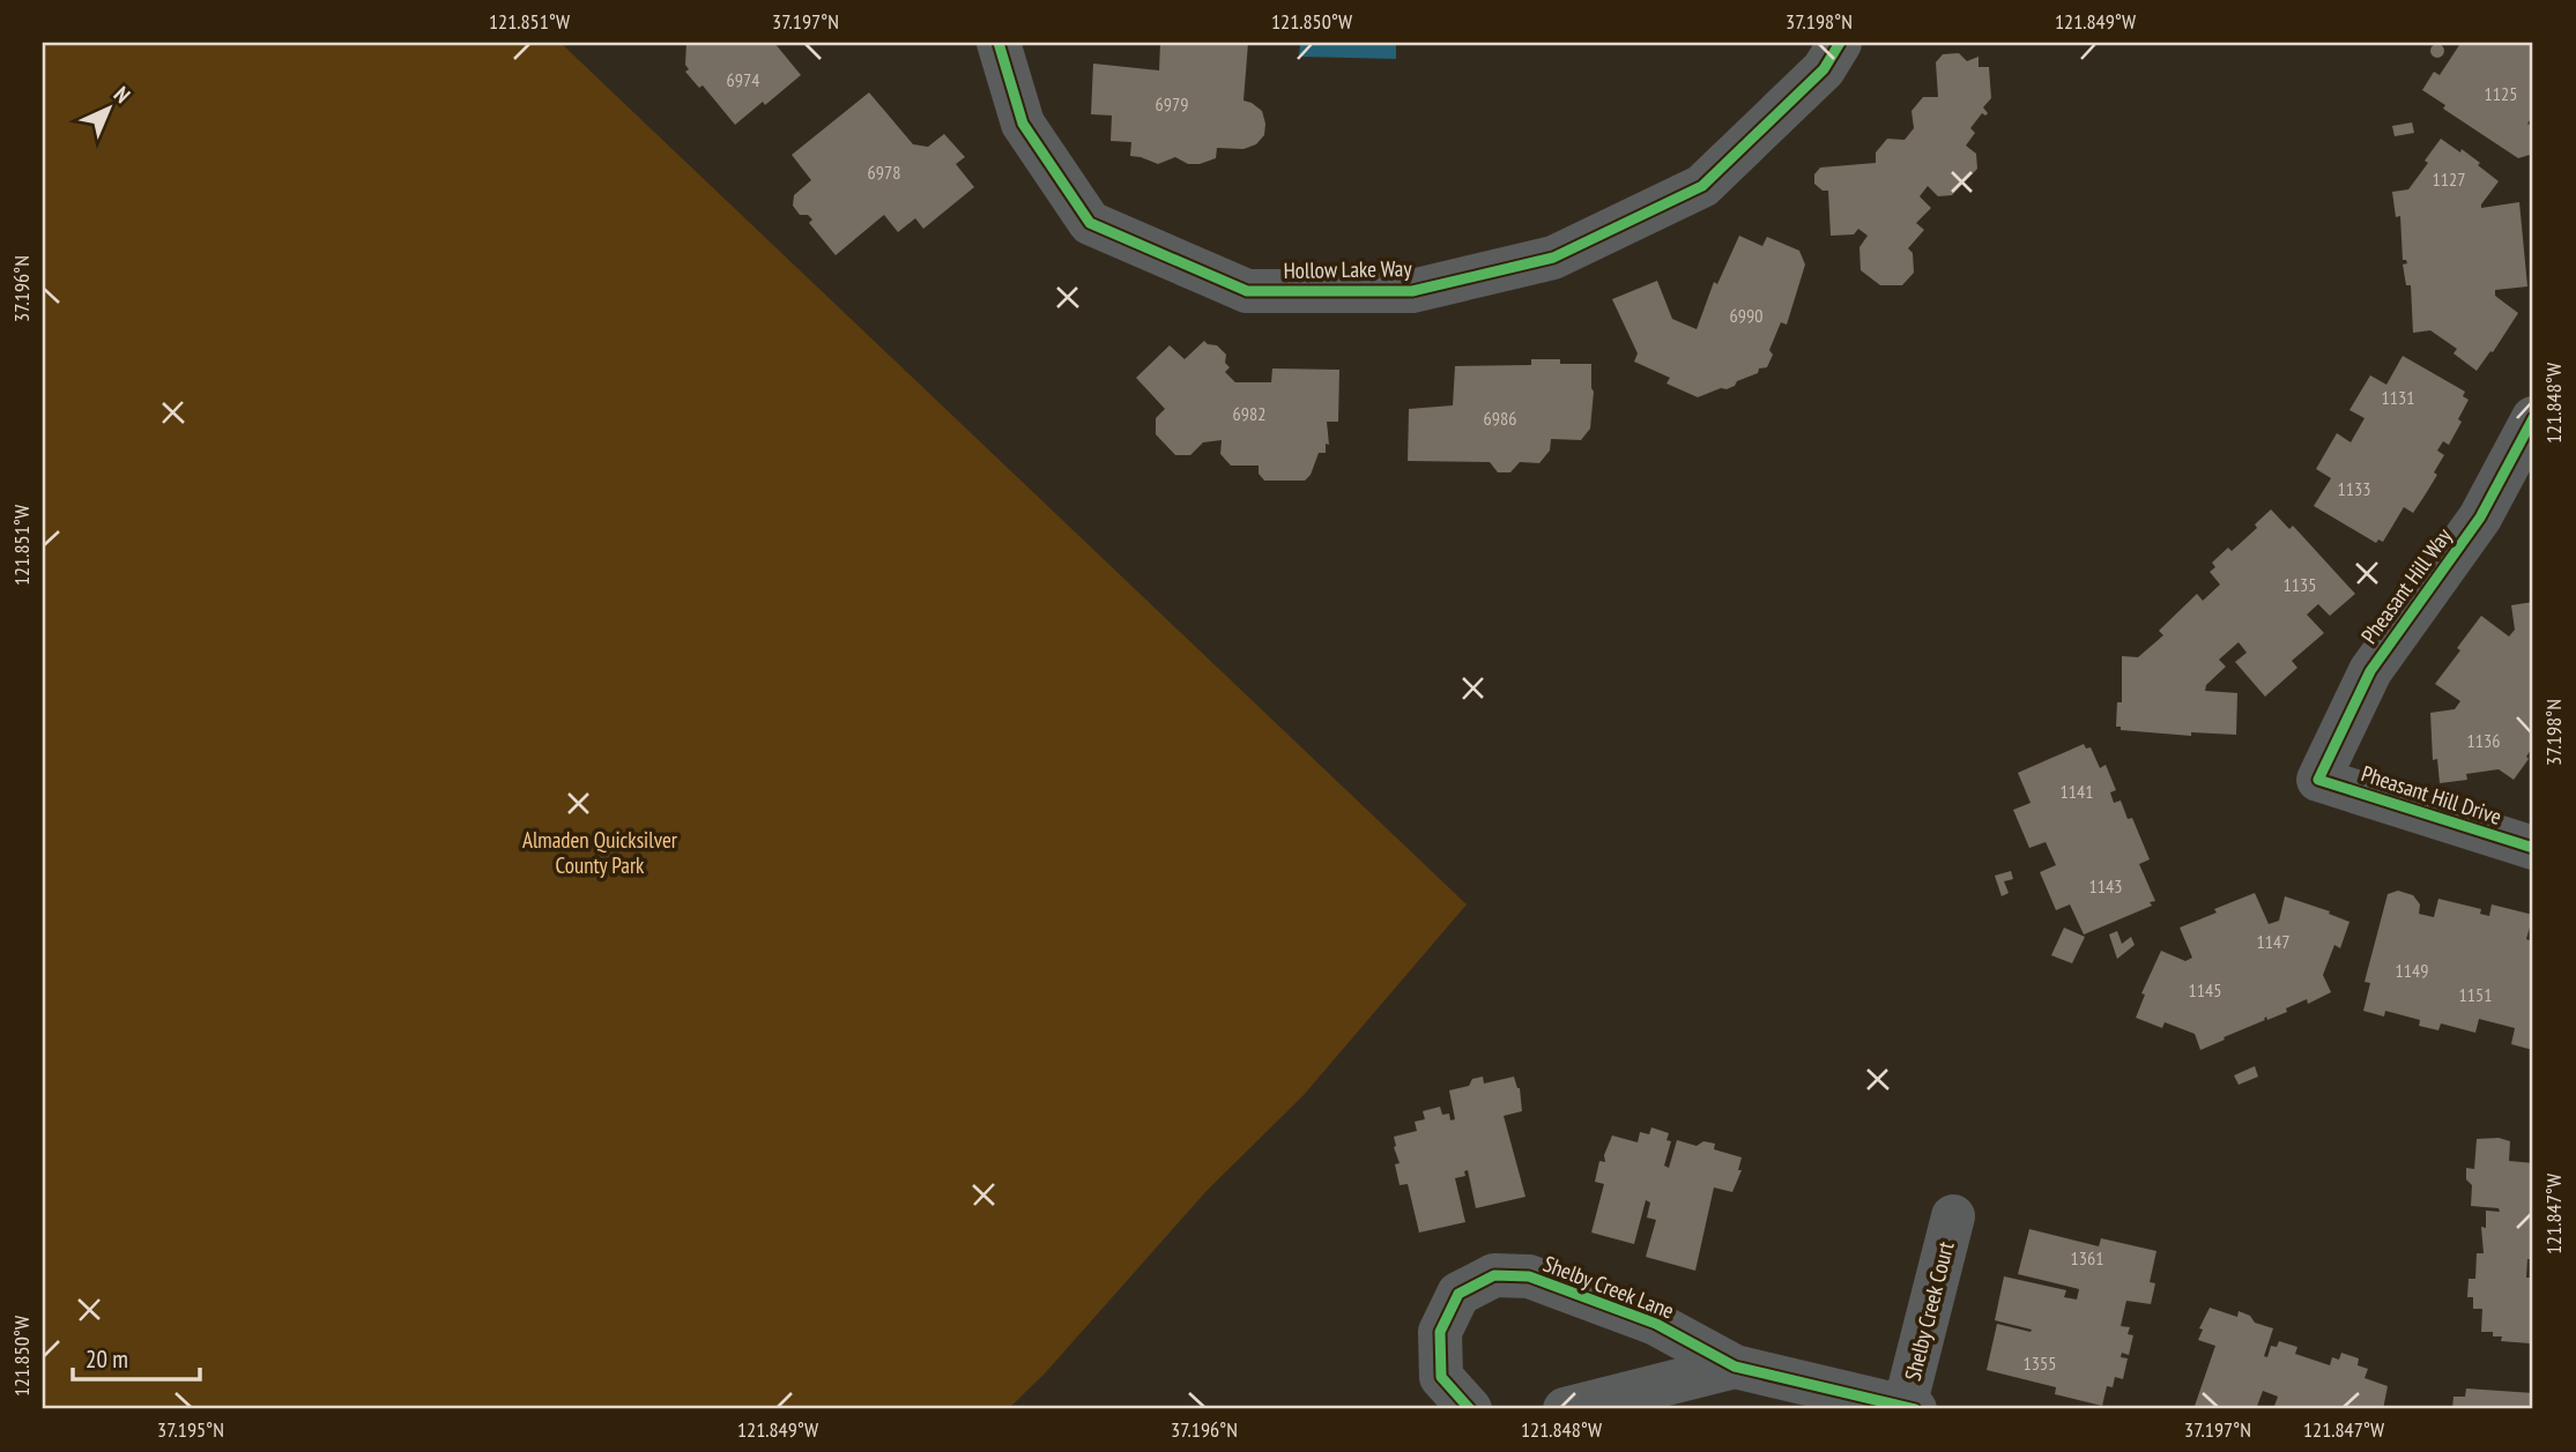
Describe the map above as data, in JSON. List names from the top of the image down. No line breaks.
{"streets":{"street":["Hollow Lake Way","Pheasant Hill Way","Pheasant Hill Drive","Shelby Creek Lane","Shelby Creek Court"]},"crossings":[["Pheasant Hill Way","Pheasant Hill Drive"],["Shelby Creek Lane","Shelby Creek Court"]],"parks":["Almaden Quicksilver County Park"],"house_numbers":["6974","1125","6979","6978","1127","6990","1131","6982","6986","1133","1135","1136","1141","1143","1147","1149","1145","1151","1361","1355"],"scale_bar":"20 m","north":"top right","coordinates":["121.851°W","37.197°N","121.850°W","37.198°N","121.849°W","37.196°N","121.848°W","121.847°W","37.195°N"]}
